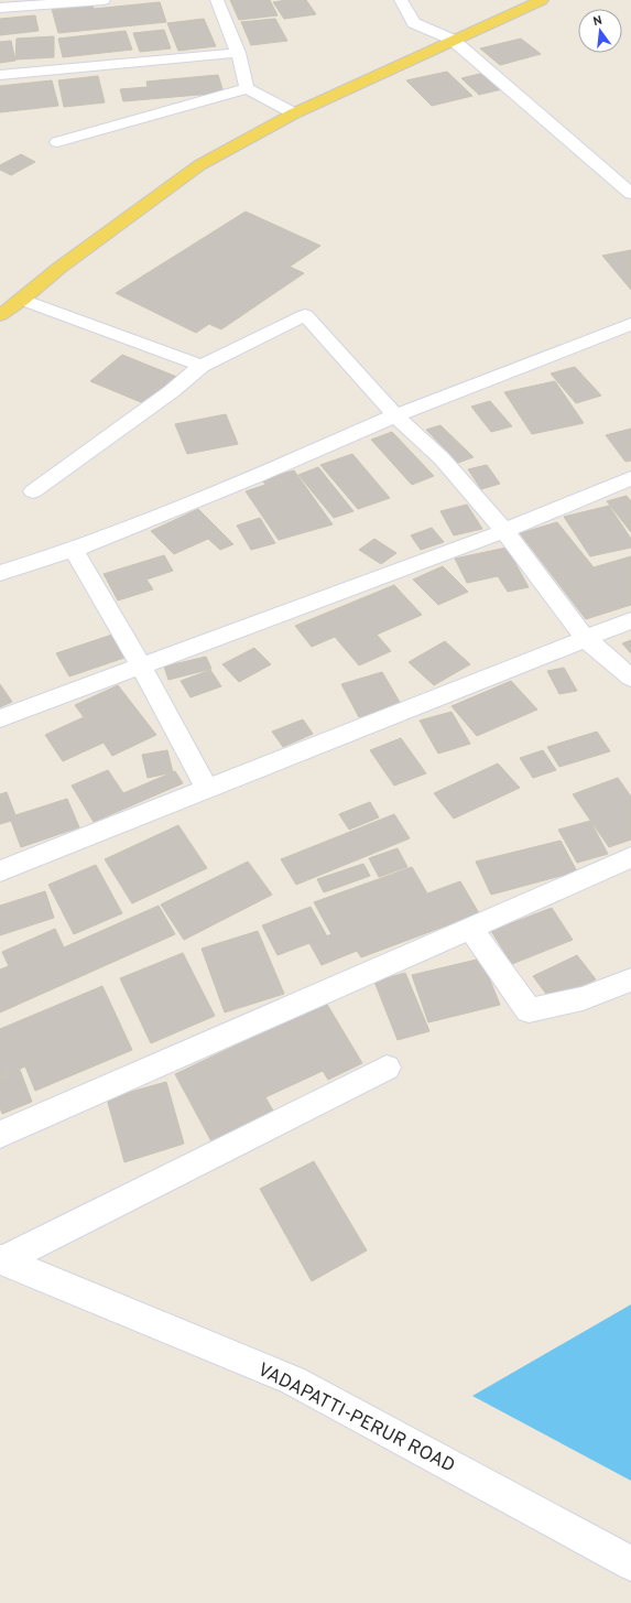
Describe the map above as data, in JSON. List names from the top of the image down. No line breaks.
{"streets":{"street":["VADAPATTI-PERUR ROAD"]},"north":"top"}
